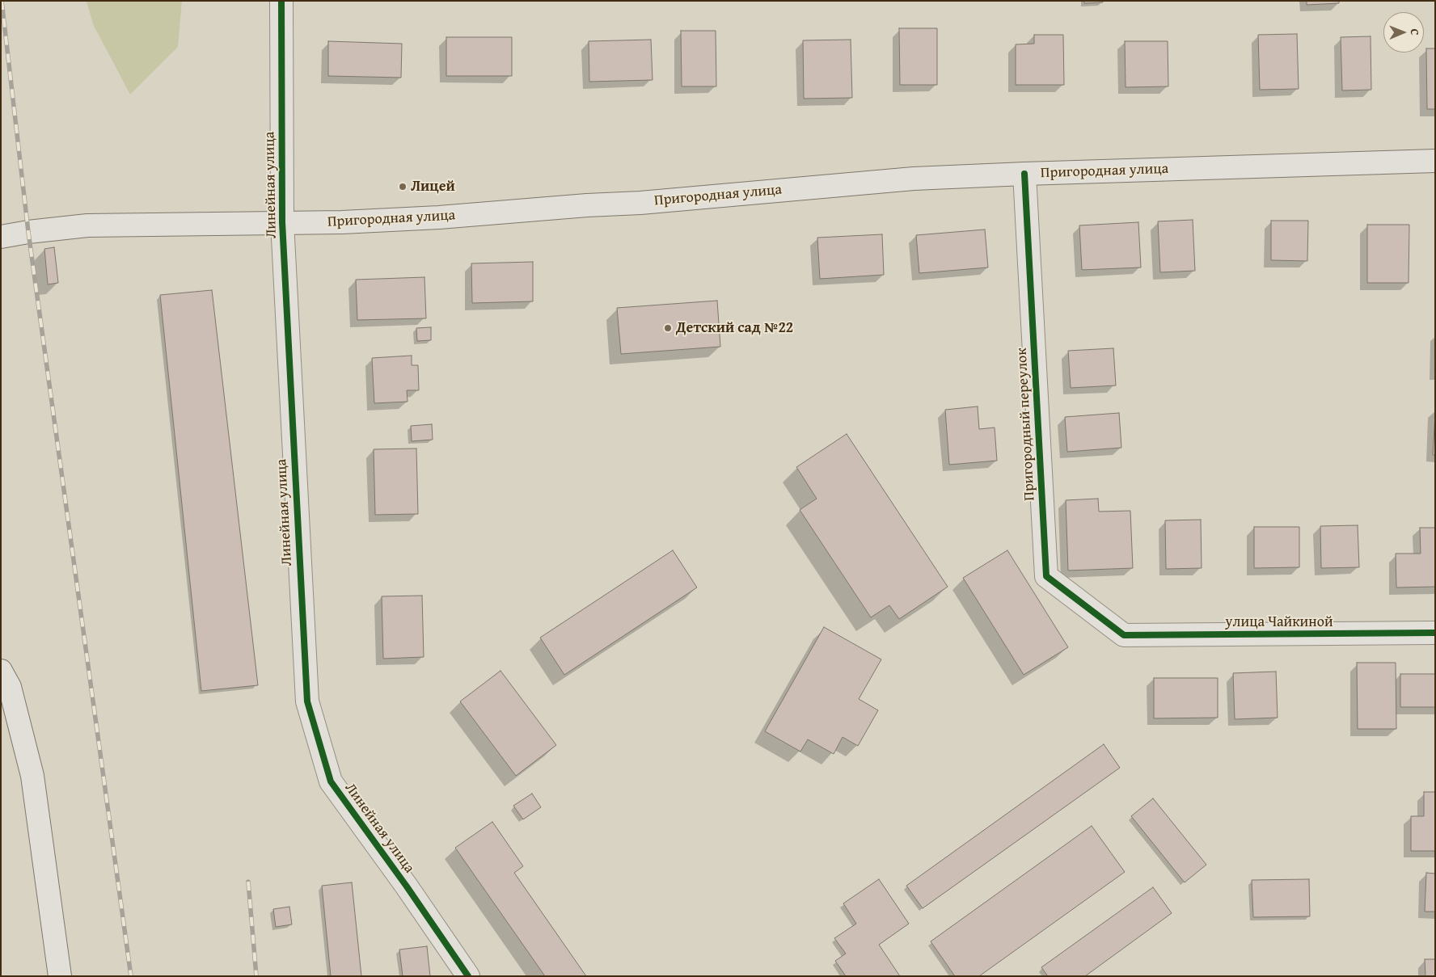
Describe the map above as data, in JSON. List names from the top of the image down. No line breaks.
{"streets":{"street":["Пригородная улица","Линейная улица","Пригородный переулок","улица Чайкиной"]},"crossings":[["Пригородная улица","Линейная улица"],["Пригородная улица","Пригородный переулок"],["Пригородный переулок","улица Чайкиной"]],"places":["Лицей","Детский сад №22"],"north":"right"}
